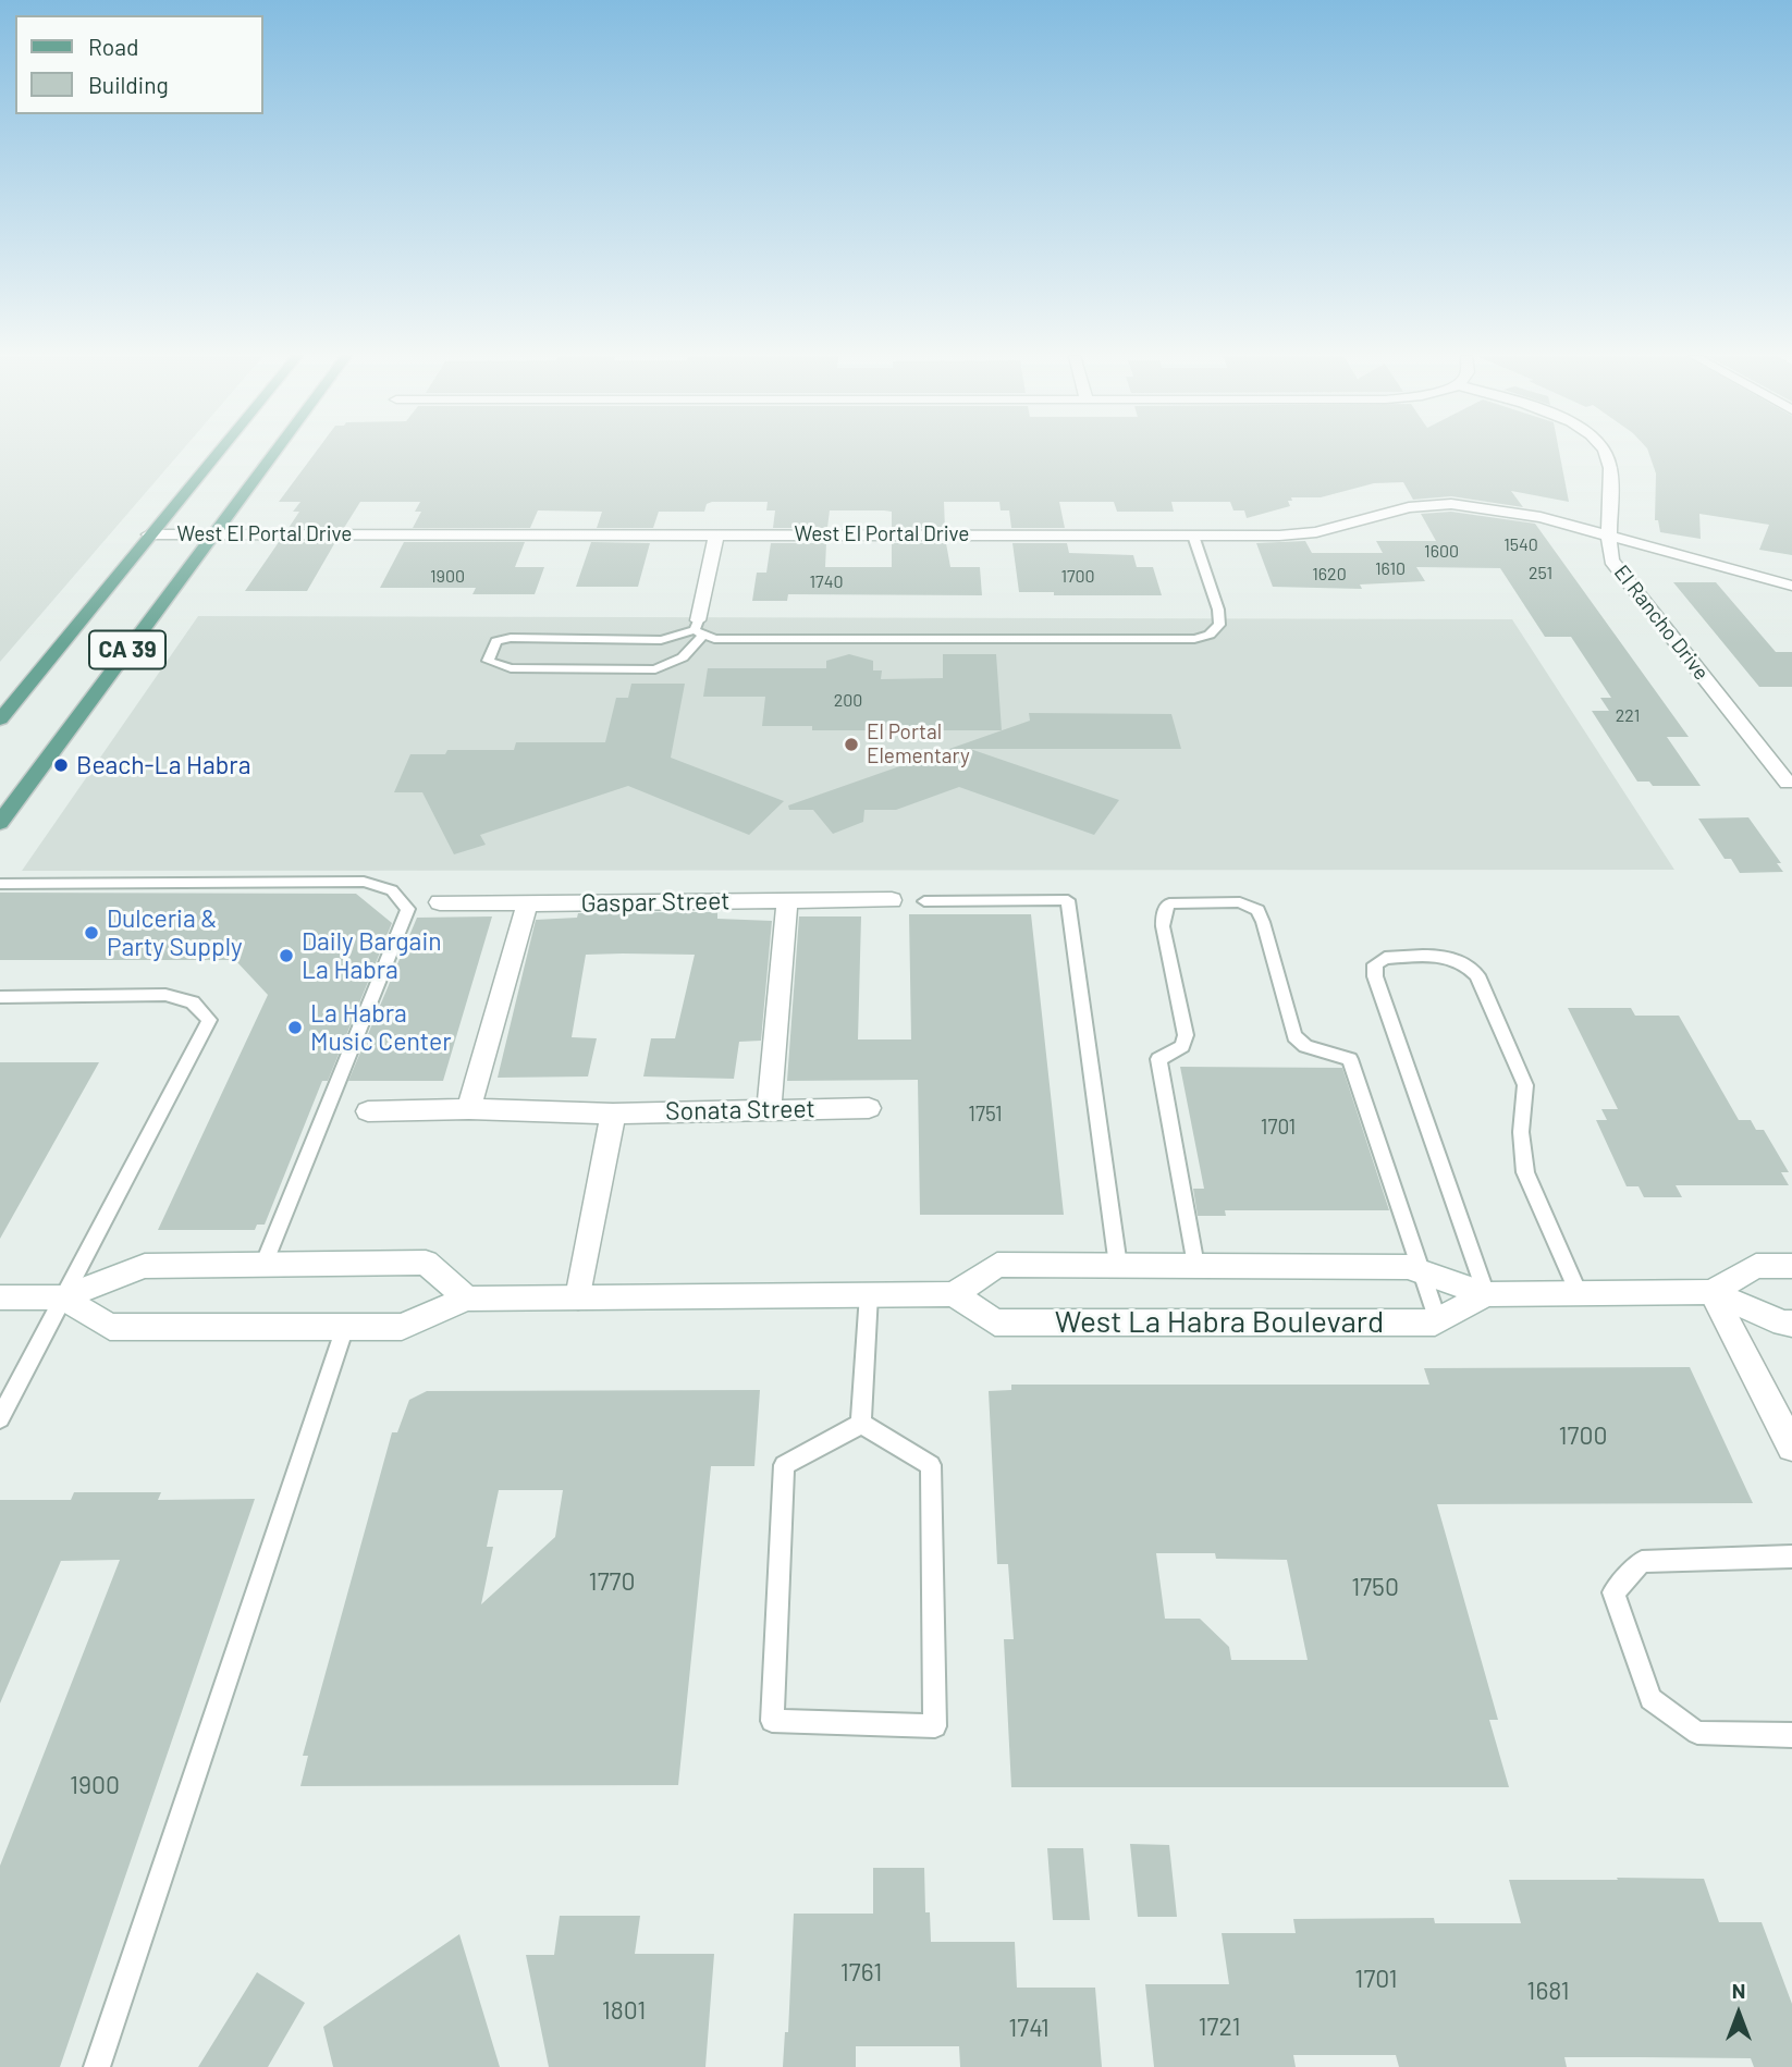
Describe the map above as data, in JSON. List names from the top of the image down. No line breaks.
{"streets":{"main road":["CA 39"],"street":["West El Portal Drive","El Rancho Drive","Gaspar Street","Sonata Street","West La Habra Boulevard"]},"crossings":[["West El Portal Drive","El Rancho Drive"],["West El Portal Drive","CA 39"]],"places":["El Portal Elementary","Beach-La Habra","Dulceria & Party Supply","Daily Bargain La Habra","La Habra Music Center"],"house_numbers":["1540","1600","1610","251","1620","1900","1700","1740","200","221","1751","1701","1700","1770","1750","1900","1761","1701","1681","1801","1721","1741"],"legend":["Road","Building"],"north":"top"}
